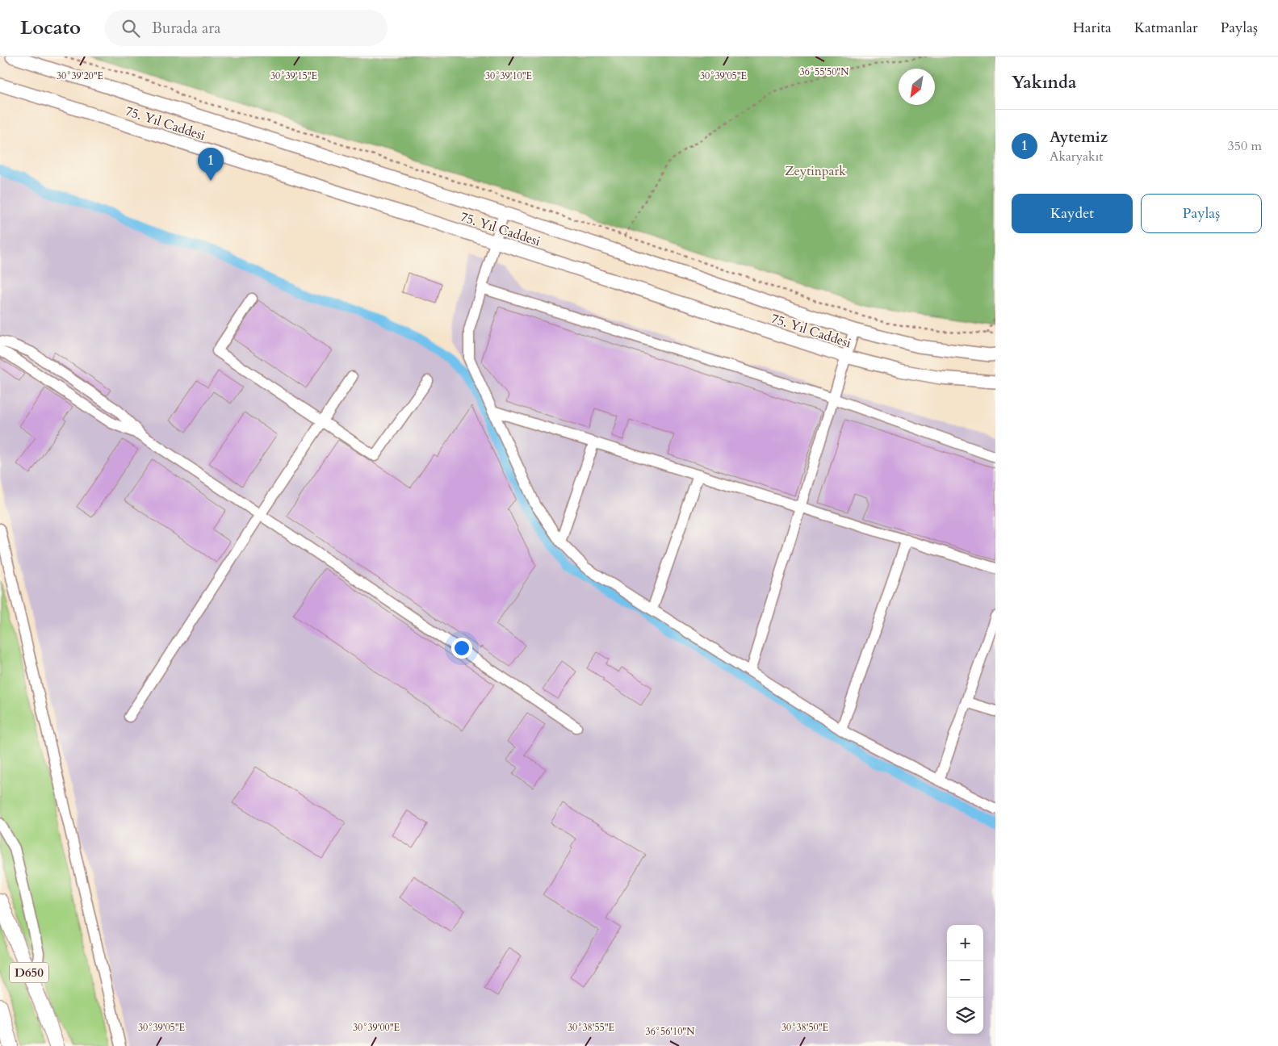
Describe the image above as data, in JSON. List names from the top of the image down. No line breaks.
{"streets":{"highway":["D650"],"main road":["75. Yıl Caddesi"]},"parks":["Zeytinpark"],"north":"bottom left","page":{"header":"Locato","search":"Burada ara","nav":["Harita","Katmanlar","Paylaş"],"heading":"Yakında","list":[{"mark":"1","name":"Aytemiz","note":"Akaryakıt","value":"350 m"}],"pins":"1","buttons":["Kaydet","Paylaş"],"map_buttons":["+","−"]},"coordinates":["36°55'50\"N","30°39'20\"E","30°39'15\"E","30°39'10\"E","30°39'05\"E","30°39'00\"E","30°38'55\"E","30°38'50\"E","36°56'10\"N"]}
